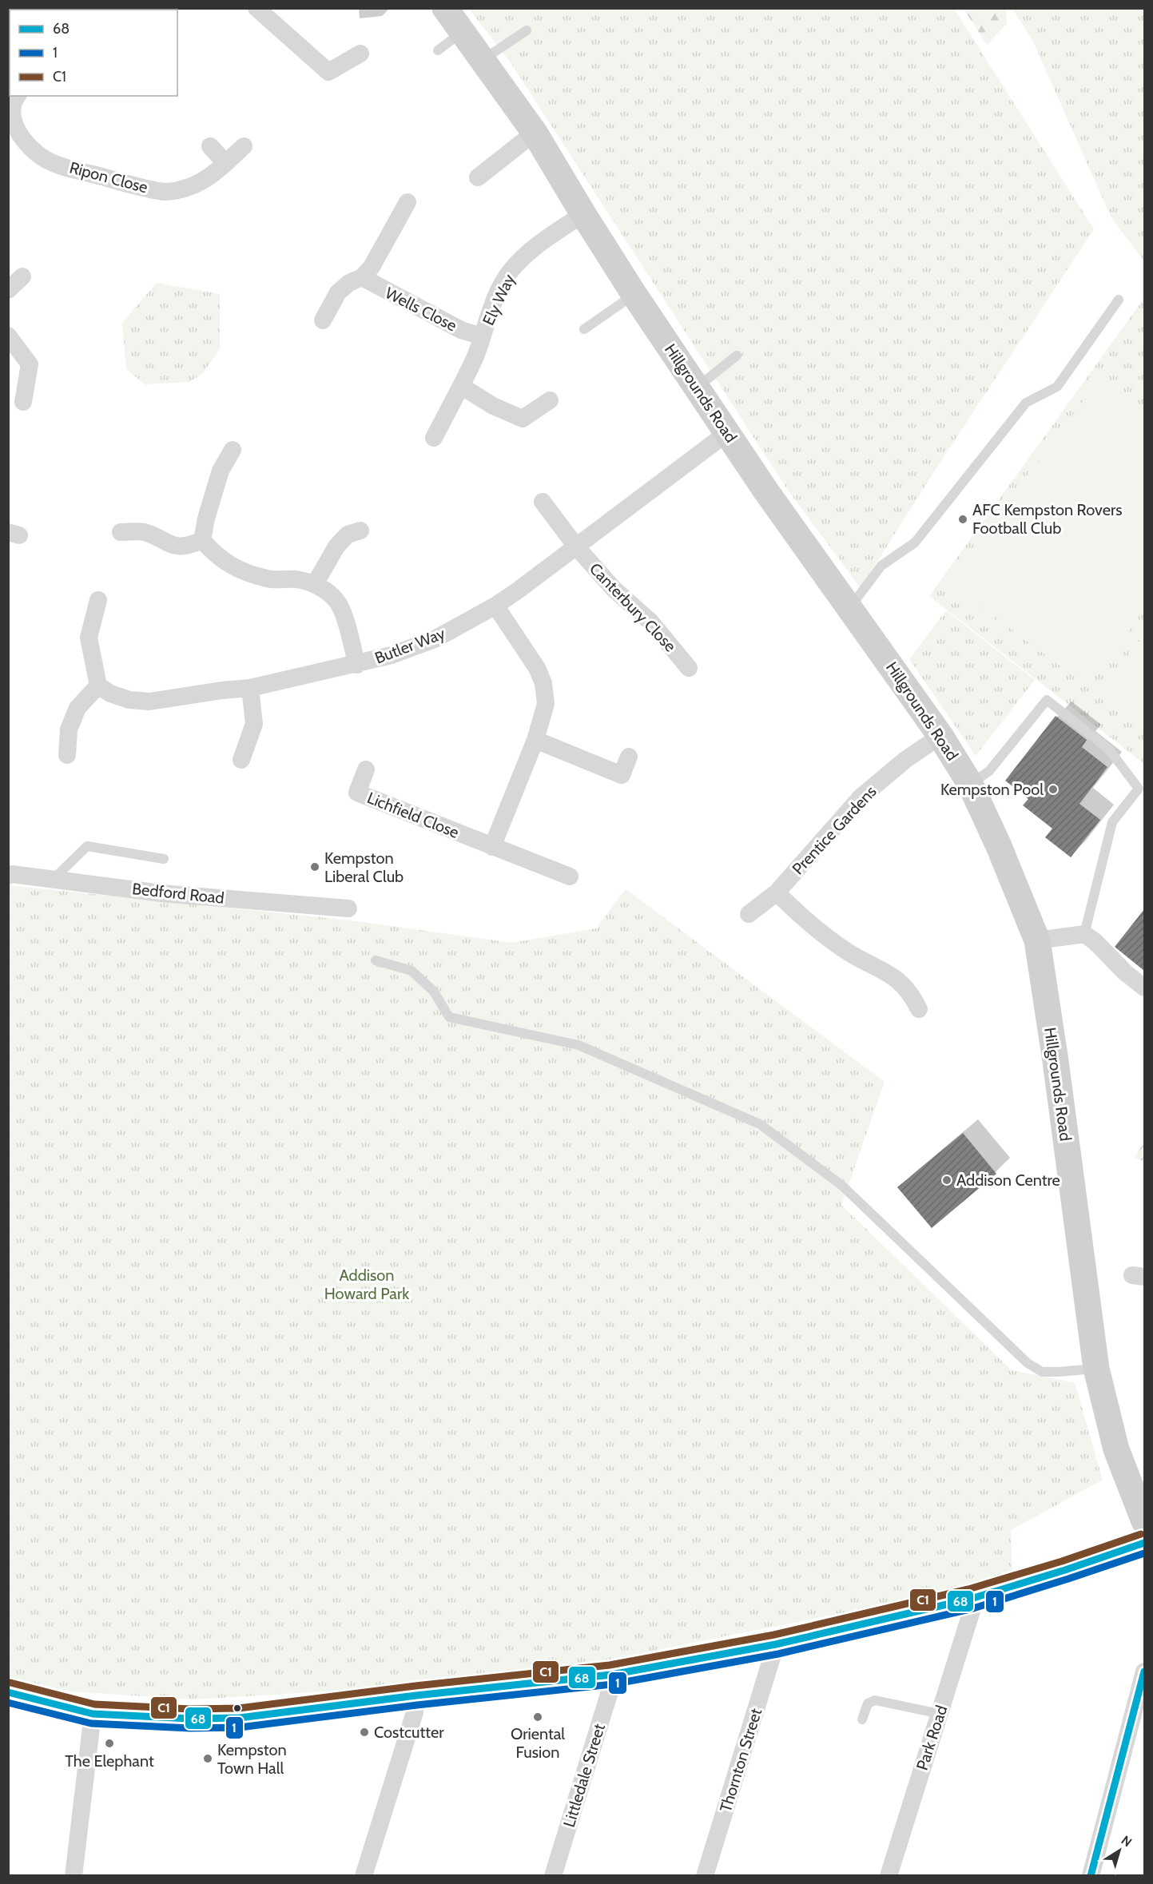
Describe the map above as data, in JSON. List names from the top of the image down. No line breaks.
{"streets":{"street":["Ripon Close","Ely Way","Wells Close","Hillgrounds Road","Canterbury Close","Butler Way","Lichfield Close","Prentice Gardens","Bedford Road","Park Road","Thornton Street","Littledale Street"]},"crossings":[["Ely Way","Wells Close"],["Ely Way","Hillgrounds Road"],["Hillgrounds Road","Butler Way"],["Hillgrounds Road","Prentice Gardens"],["Canterbury Close","Butler Way"]],"parks":["Addison Howard Park"],"places":["AFC Kempston Rovers Football Club","Kempston Pool","Kempston Liberal Club","Addison Centre","Oriental Fusion","Costcutter","The Elephant","Kempston Town Hall"],"lines":["transit line C1","transit line 68","transit line 1"],"legend":["68","1","C1"],"north":"top right"}
